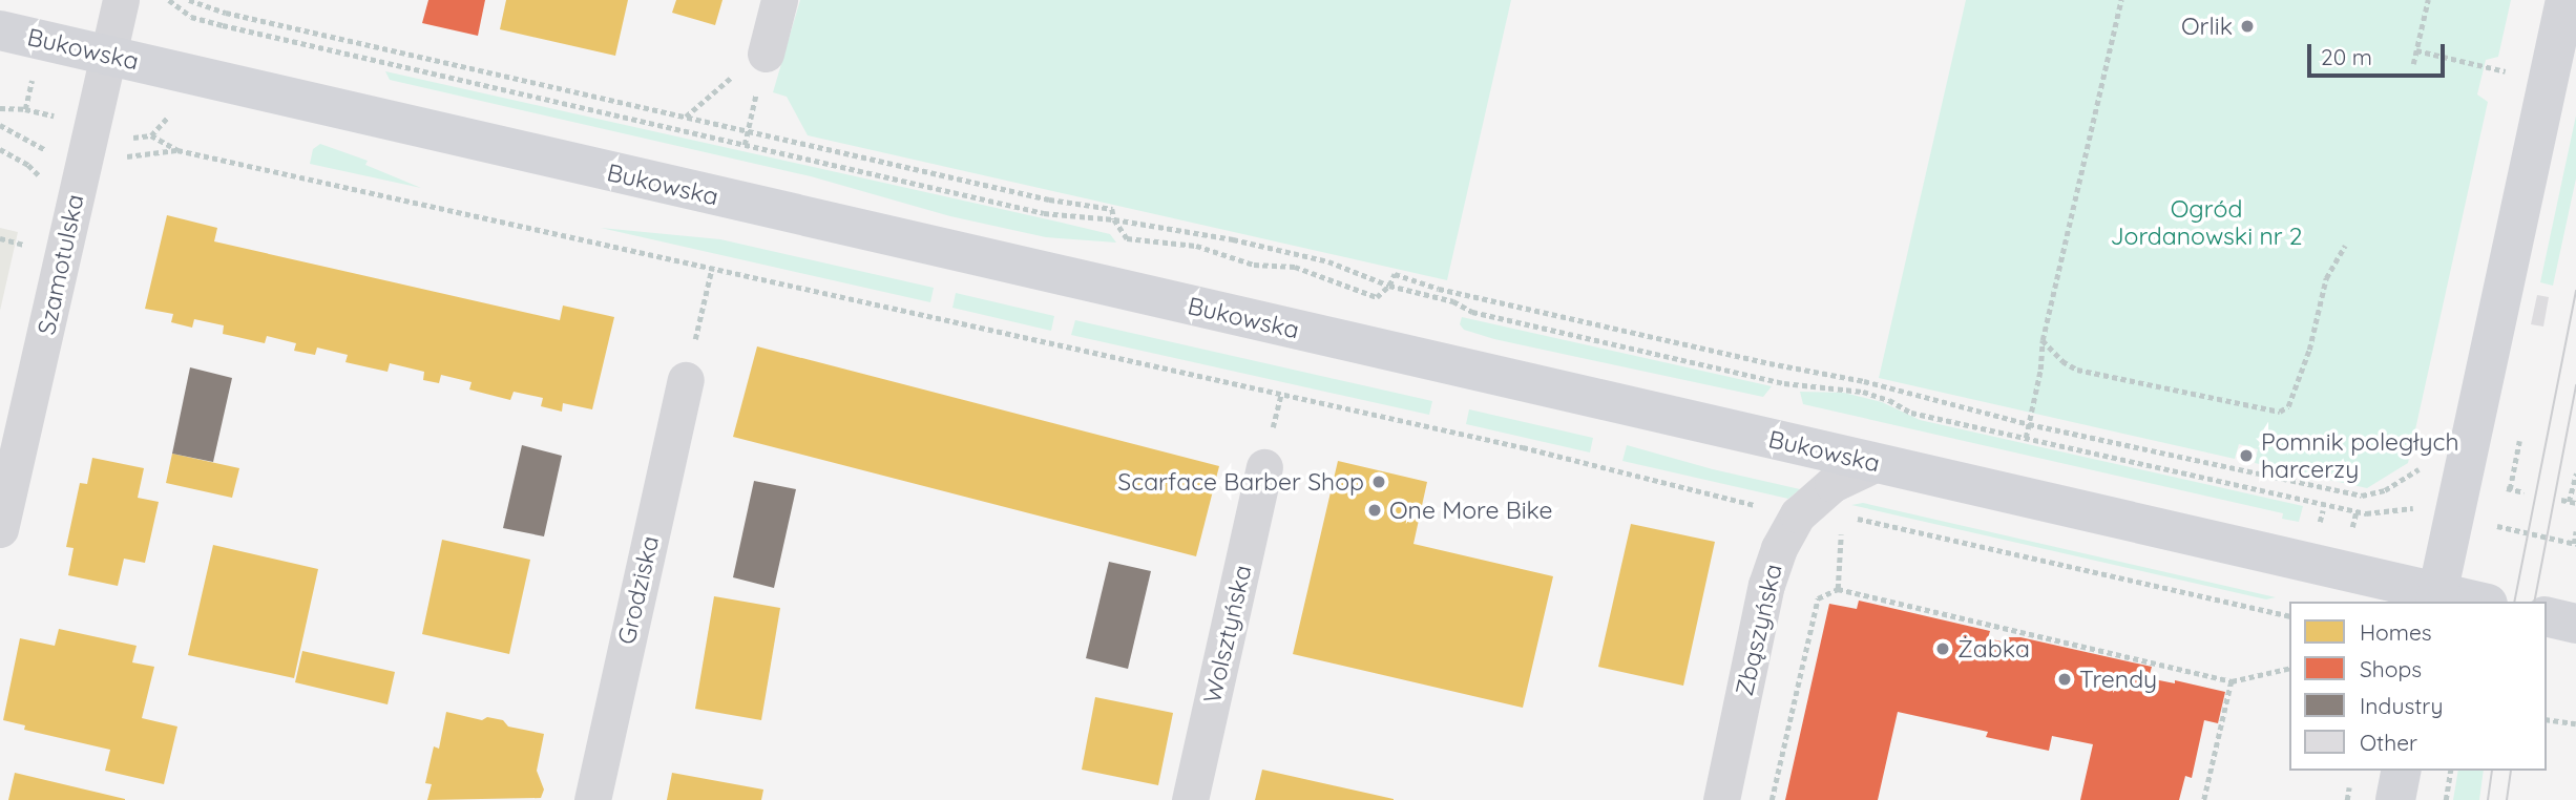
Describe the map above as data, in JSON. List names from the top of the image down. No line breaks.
{"streets":{"main road":["Bukowska"],"street":["Szamotulska","Grodziska","Zbąszyńska","Wolsztyńska"]},"crossings":[["Bukowska","Szamotulska"],["Bukowska","Zbąszyńska"]],"parks":["Ogród Jordanowski nr 2"],"places":["Orlik","Pomnik poległych harcerzy","Scarface Barber Shop","One More Bike","Żabka","Trendy"],"legend":["Homes","Shops","Industry","Other"],"scale_bar":"20 m"}
